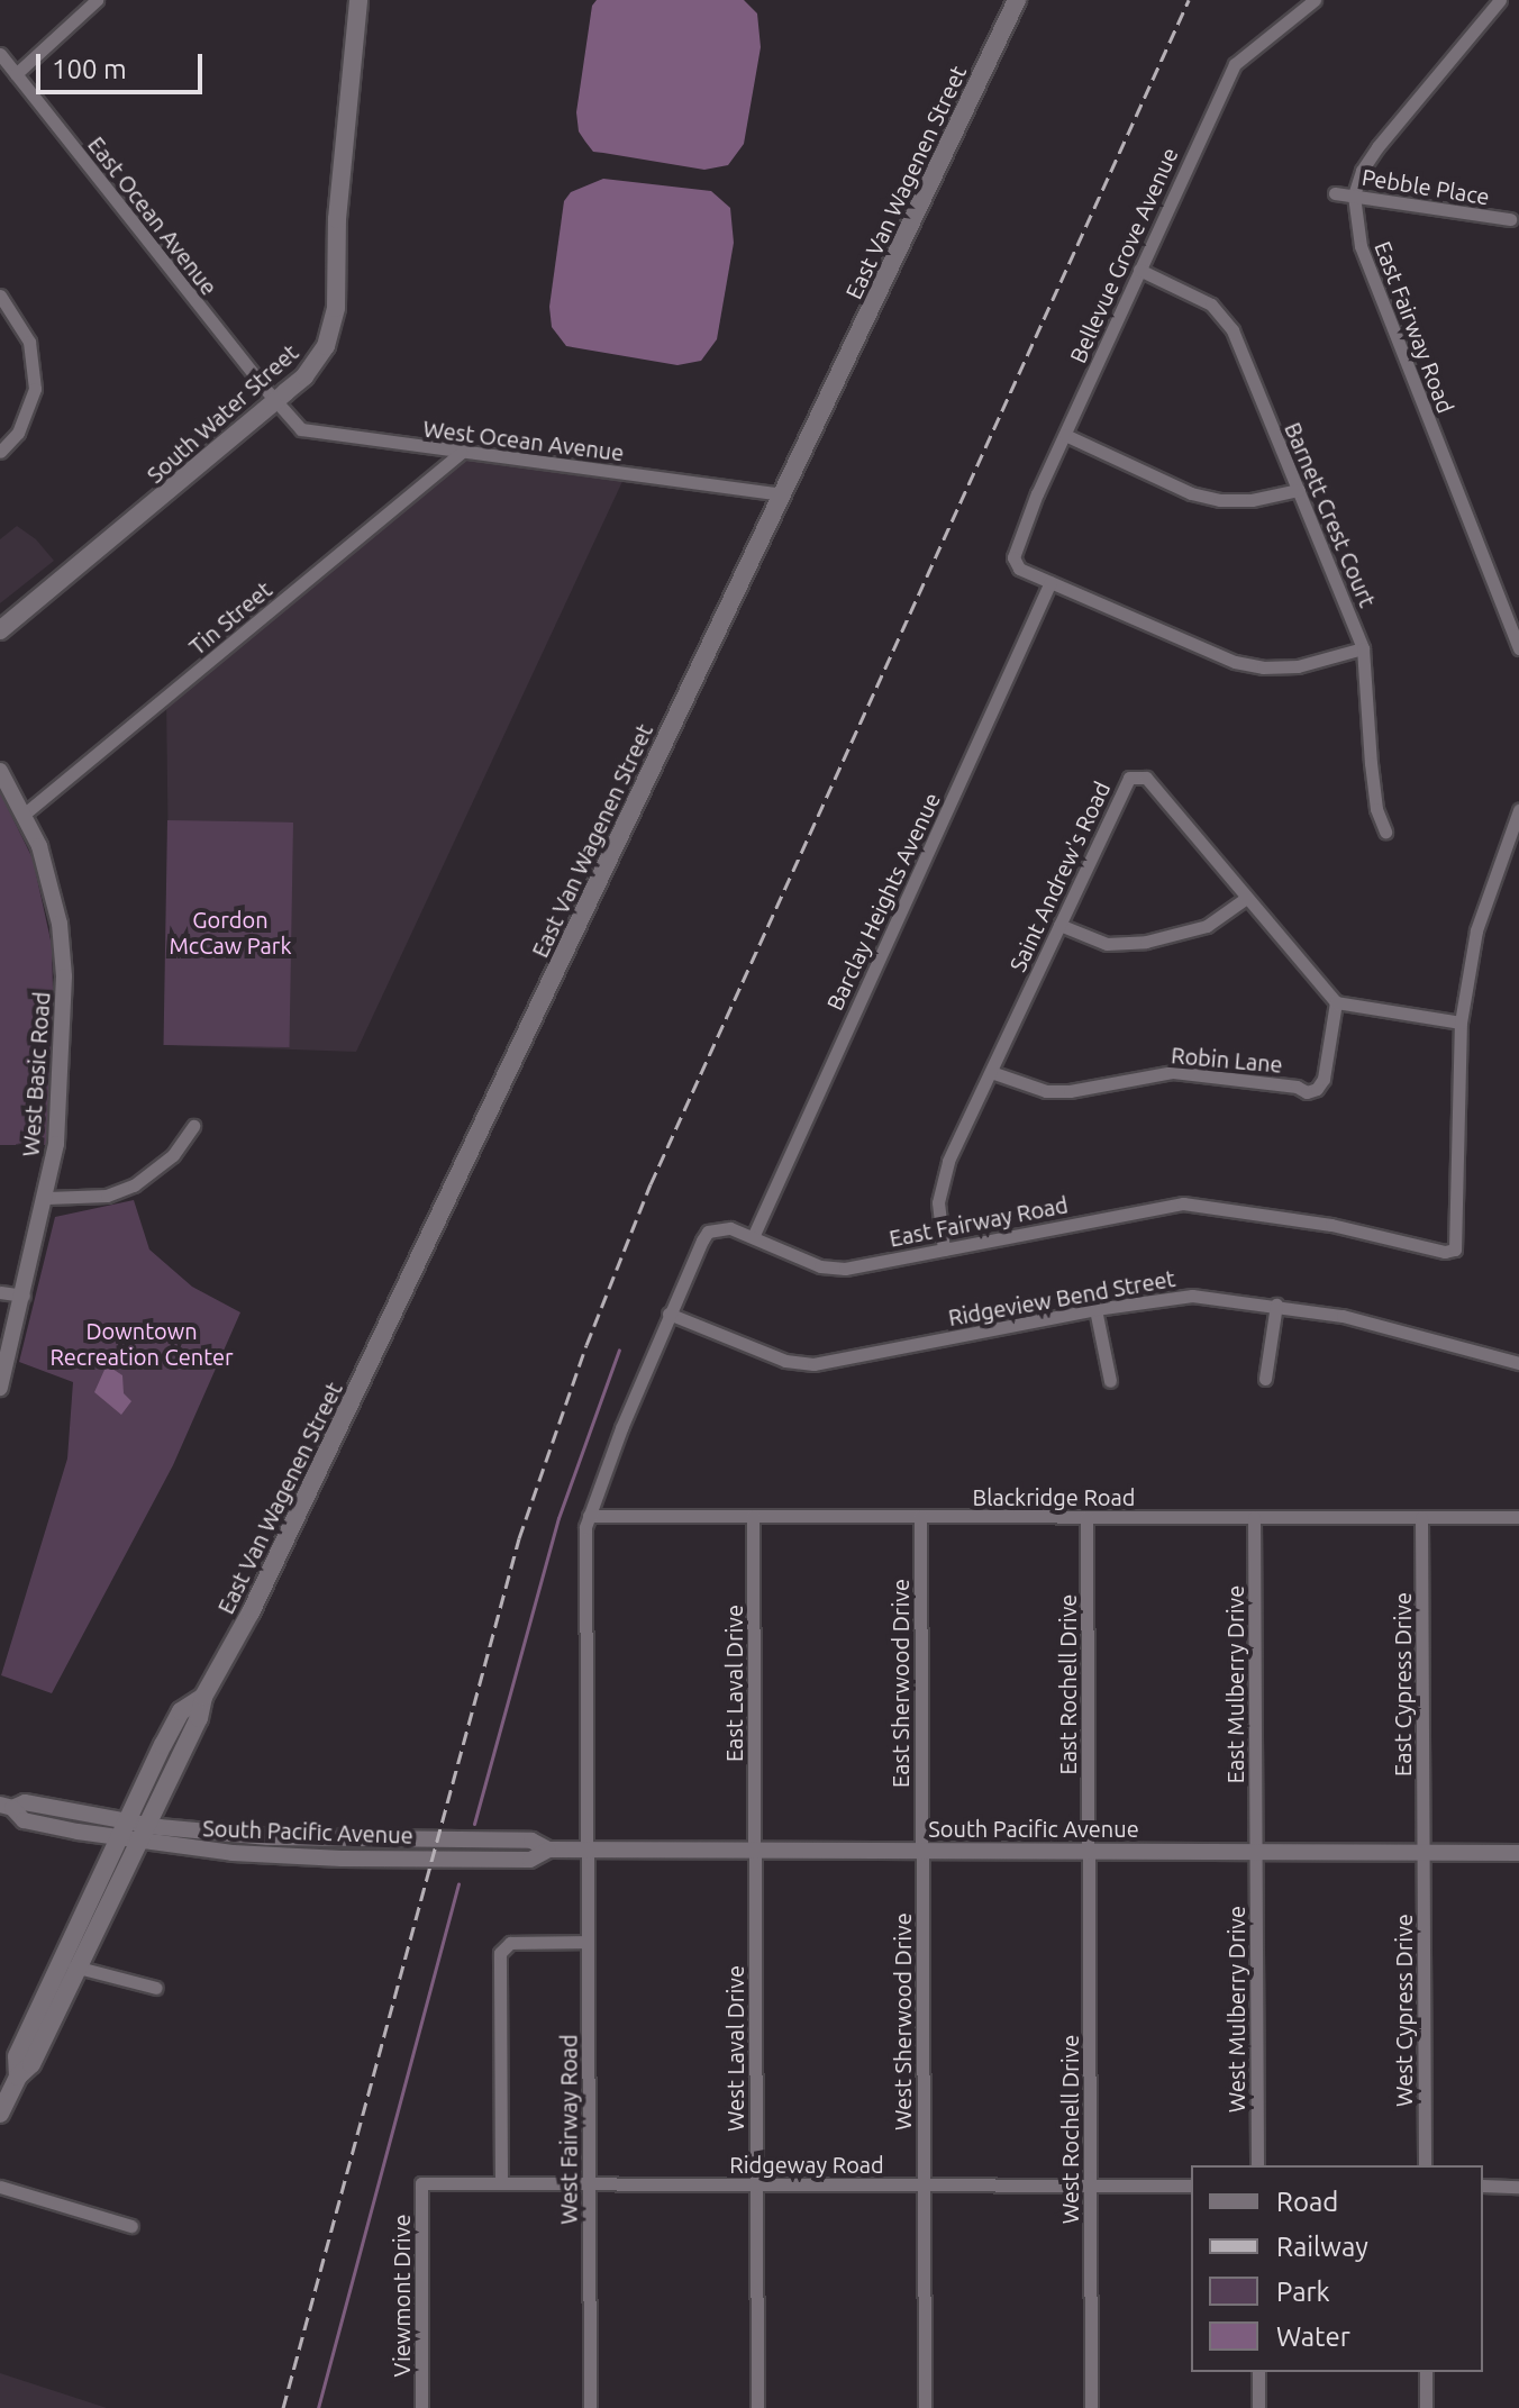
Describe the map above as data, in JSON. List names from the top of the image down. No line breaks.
{"streets":{"main road":["East Van Wagenen Street","South Water Street"],"street":["Pebble Place","East Ocean Avenue","Bellevue Grove Avenue","East Fairway Road","West Ocean Avenue","Barnett Crest Court","Tin Street","Saint Andrew's Road","Barclay Heights Avenue","Robin Lane","West Basic Road","Ridgeview Bend Street","Blackridge Road","East Laval Drive","East Sherwood Drive","East Rochell Drive","East Mulberry Drive","East Cypress Drive","South Pacific Avenue","West Mulberry Drive","West Cypress Drive","West Sherwood Drive","West Laval Drive","West Fairway Road","West Rochell Drive","Ridgeway Road","Viewmont Drive"]},"crossings":[["East Van Wagenen Street","West Ocean Avenue"],["East Van Wagenen Street","South Pacific Avenue"],["Pebble Place","East Fairway Road"],["East Ocean Avenue","South Water Street"],["East Ocean Avenue","West Ocean Avenue"],["Bellevue Grove Avenue","Barnett Crest Court"],["Bellevue Grove Avenue","Barclay Heights Avenue"],["East Fairway Road","Saint Andrew's Road"],["East Fairway Road","Barclay Heights Avenue"],["East Fairway Road","Ridgeview Bend Street"],["East Fairway Road","Blackridge Road"],["East Fairway Road","South Pacific Avenue"],["East Fairway Road","West Fairway Road"],["South Water Street","West Ocean Avenue"],["West Ocean Avenue","Tin Street"],["Tin Street","West Basic Road"],["Saint Andrew's Road","Robin Lane"],["Blackridge Road","East Laval Drive"],["Blackridge Road","East Sherwood Drive"],["Blackridge Road","East Rochell Drive"],["Blackridge Road","East Mulberry Drive"],["Blackridge Road","East Cypress Drive"],["East Laval Drive","South Pacific Avenue"],["East Laval Drive","West Laval Drive"],["East Sherwood Drive","South Pacific Avenue"],["East Sherwood Drive","West Sherwood Drive"],["East Rochell Drive","South Pacific Avenue"],["East Rochell Drive","West Rochell Drive"],["East Mulberry Drive","South Pacific Avenue"],["East Mulberry Drive","West Mulberry Drive"],["East Cypress Drive","South Pacific Avenue"],["East Cypress Drive","West Cypress Drive"],["South Pacific Avenue","West Mulberry Drive"],["South Pacific Avenue","West Cypress Drive"],["South Pacific Avenue","West Sherwood Drive"],["South Pacific Avenue","West Laval Drive"],["South Pacific Avenue","West Fairway Road"],["South Pacific Avenue","West Rochell Drive"],["West Sherwood Drive","Ridgeway Road"],["West Laval Drive","Ridgeway Road"],["West Fairway Road","Ridgeway Road"],["West Rochell Drive","Ridgeway Road"],["Ridgeway Road","Viewmont Drive"]],"parks":["Gordon McCaw Park","Downtown Recreation Center"],"legend":["Road","Railway","Park","Water"],"scale_bar":"100 m"}
